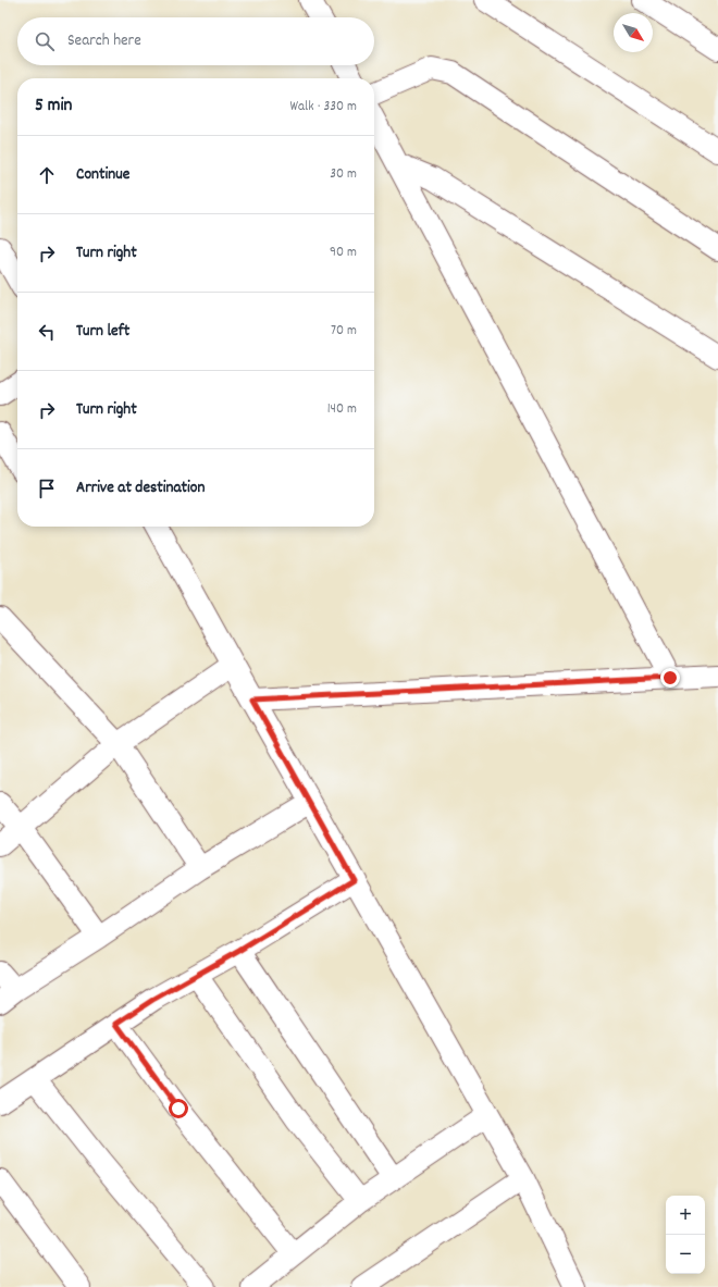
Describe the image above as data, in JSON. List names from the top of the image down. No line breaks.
{"north":"bottom right","page":{"search":"Search here","heading":["5 min","Walk · 330 m"],"list":[["Continue","30 m"],["Turn right","90 m"],["Turn left","70 m"],["Turn right","140 m"],"Arrive at destination"],"map_buttons":["+","−"]}}
